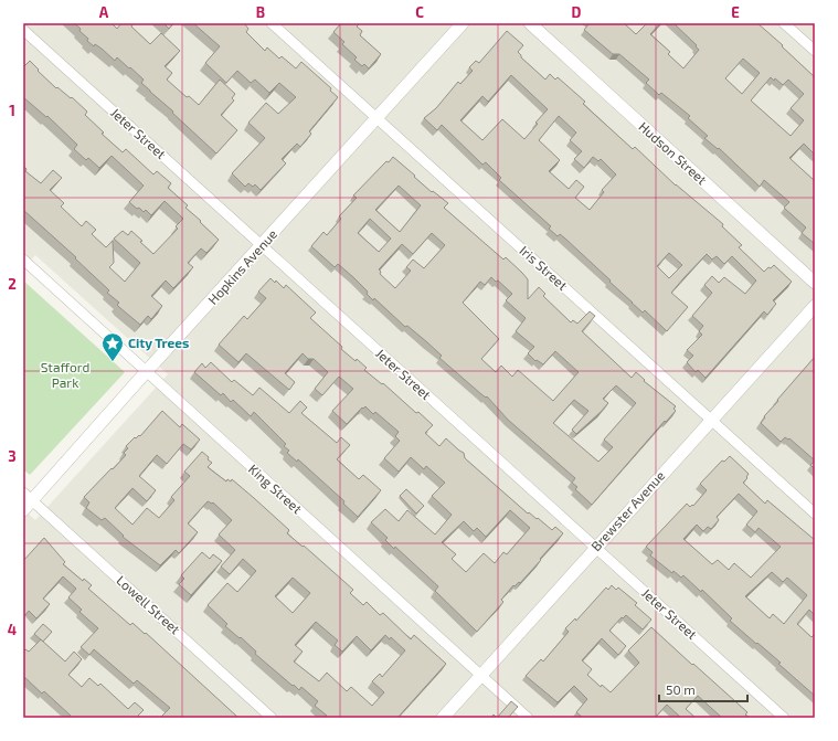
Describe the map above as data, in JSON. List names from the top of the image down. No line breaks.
{"streets":{"street":["Jeter Street","Hudson Street","Hopkins Avenue","Iris Street","King Street","Brewster Avenue","Lowell Street"]},"crossings":[["Jeter Street","Hopkins Avenue"],["Jeter Street","Brewster Avenue"],["Hopkins Avenue","Iris Street"],["Hopkins Avenue","King Street"],["Hopkins Avenue","Lowell Street"],["Iris Street","Brewster Avenue"],["King Street","Brewster Avenue"]],"parks":["Stafford Park"],"places":{"place":["City Trees"]},"scale_bar":"50 m","grid":{"columns":["A","B","C","D","E"],"rows":["1","2","3","4"]}}
